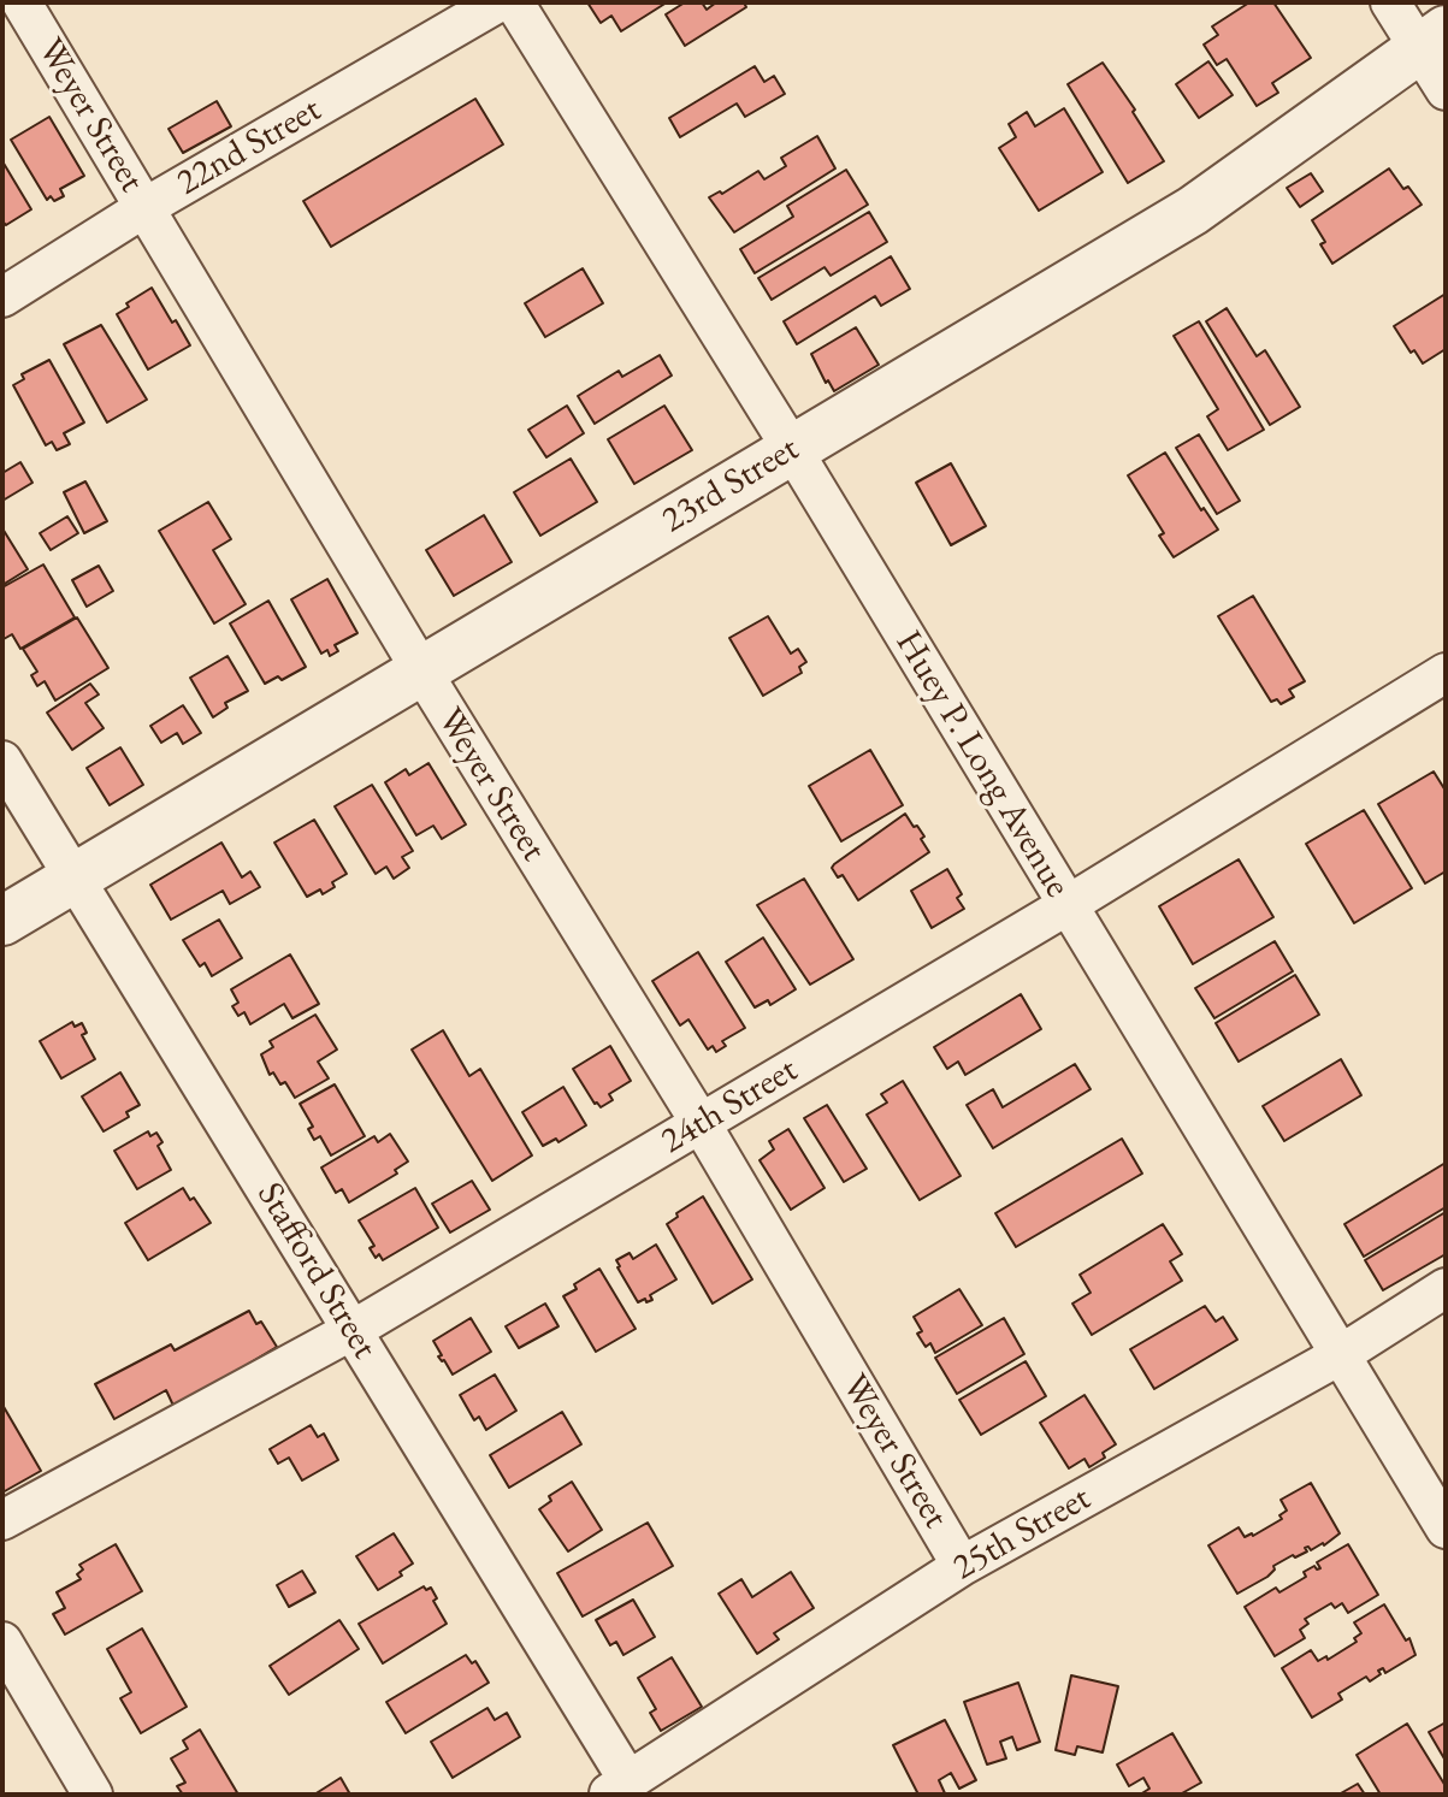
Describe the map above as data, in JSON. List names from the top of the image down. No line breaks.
{"streets":{"street":["Weyer Street","22nd Street","23rd Street","Huey P. Long Avenue","24th Street","Stafford Street","25th Street"]},"crossings":[["Weyer Street","22nd Street"],["Weyer Street","23rd Street"],["Weyer Street","24th Street"],["Weyer Street","25th Street"],["23rd Street","Huey P. Long Avenue"],["23rd Street","Stafford Street"],["Huey P. Long Avenue","24th Street"],["Huey P. Long Avenue","25th Street"],["24th Street","Stafford Street"],["Stafford Street","25th Street"]]}
